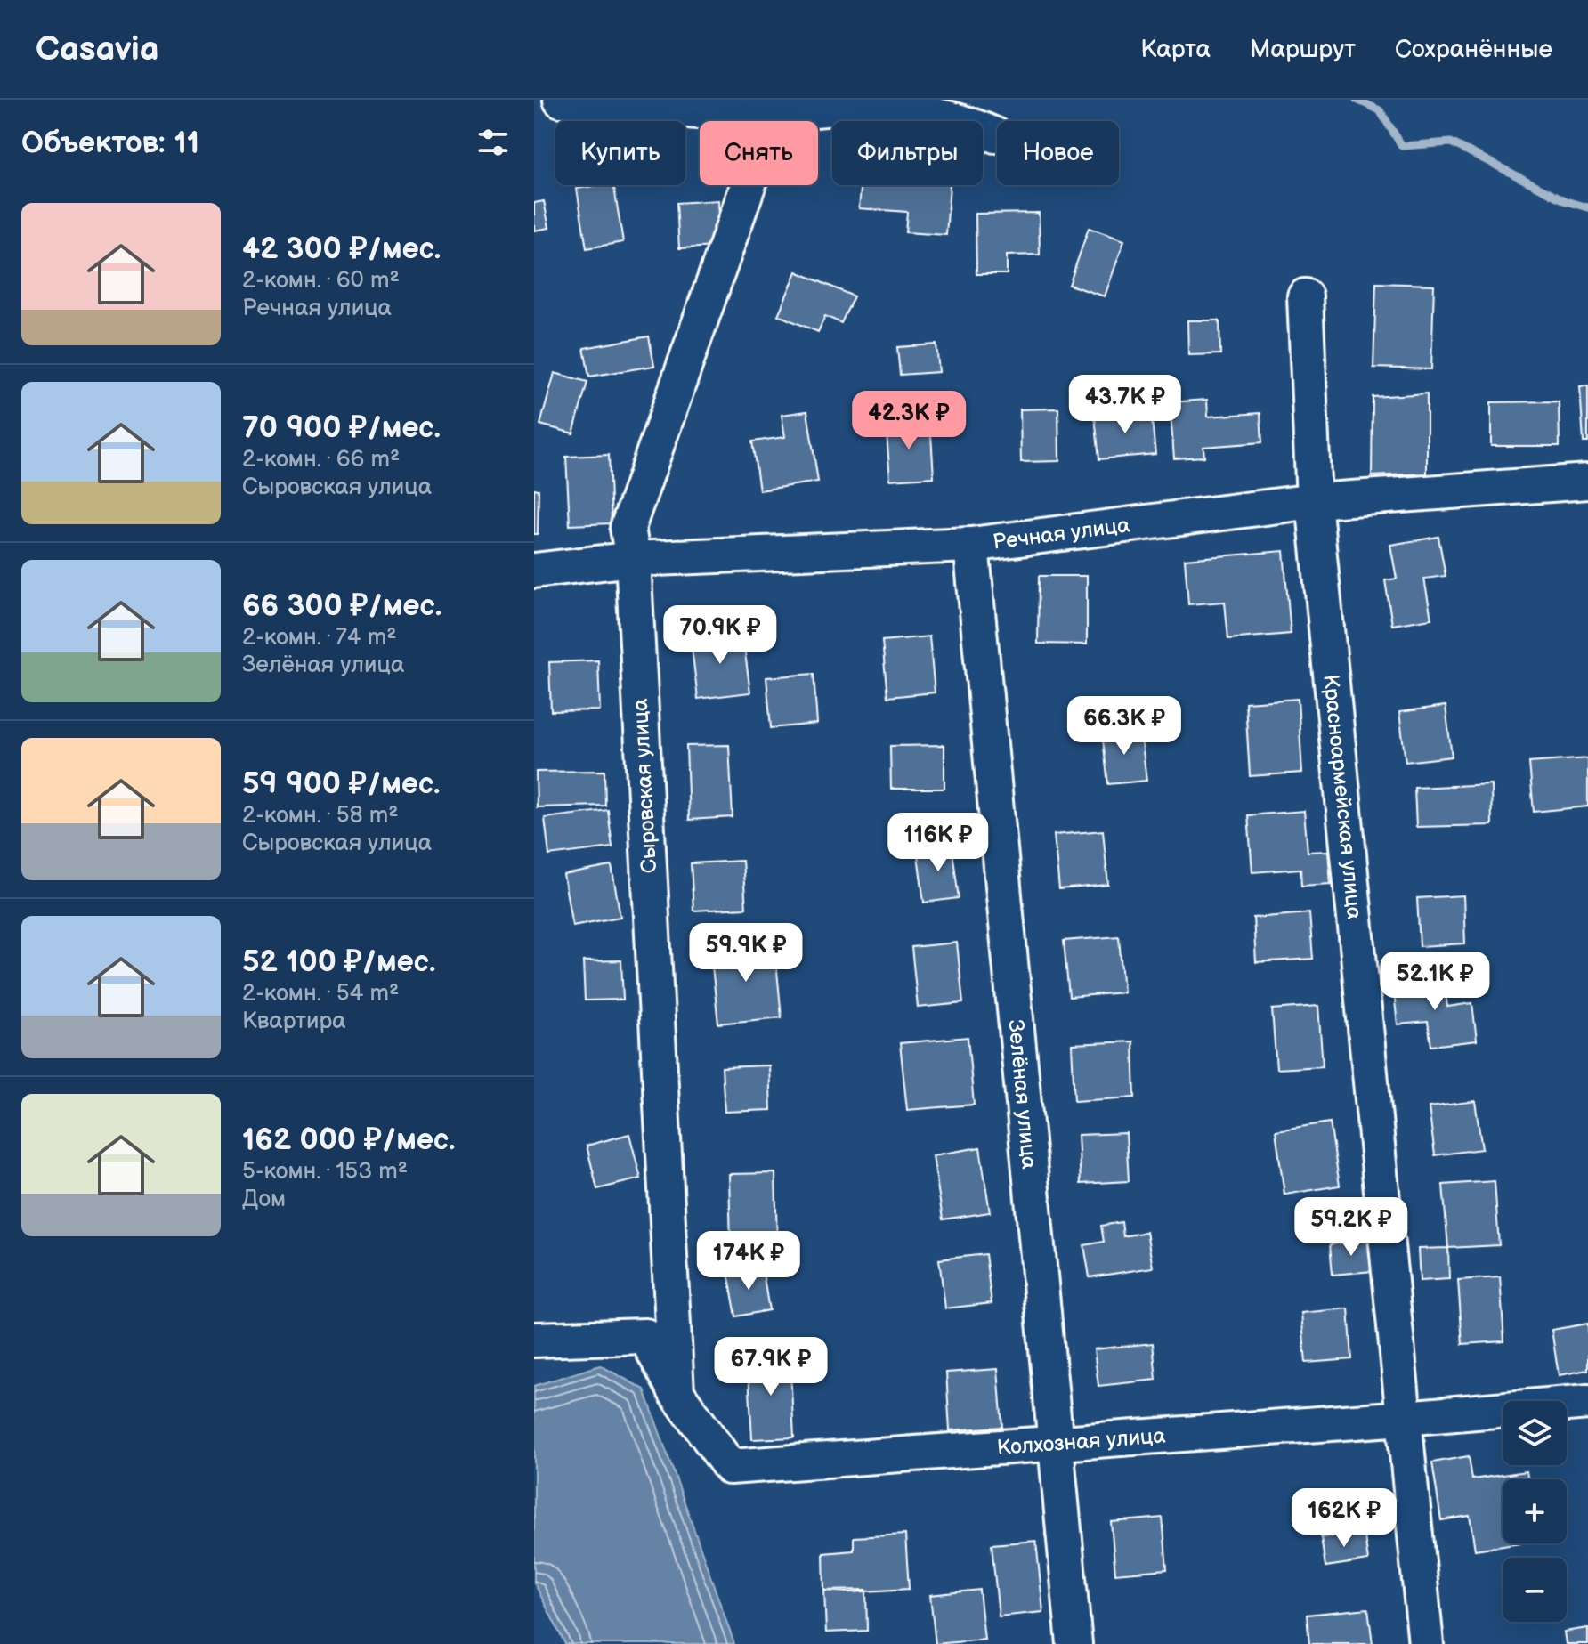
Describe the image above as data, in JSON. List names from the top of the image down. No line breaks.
{"streets":{"street":["Речная улица","Сыровская улица","Красноармейская улица","Зелёная улица","Колхозная улица"]},"crossings":[["Речная улица","Сыровская улица"],["Речная улица","Красноармейская улица"],["Речная улица","Зелёная улица"],["Сыровская улица","Колхозная улица"],["Красноармейская улица","Колхозная улица"],["Зелёная улица","Колхозная улица"]],"page":{"header":"Casavia","nav":["Карта","Маршрут","Сохранённые"],"heading":"Объектов: 11","chip":["Купить","Снять","Фильтры","Новое"],"list":[{"name":"42 300 ₽/мес.","note":"2-комн. · 60 m² · Речная улица"},{"name":"70 900 ₽/мес.","note":"2-комн. · 66 m² · Сыровская улица"},{"name":"66 300 ₽/мес.","note":"2-комн. · 74 m² · Зелёная улица"},{"name":"59 900 ₽/мес.","note":"2-комн. · 58 m² · Сыровская улица"},{"name":"52 100 ₽/мес.","note":"2-комн. · 54 m² · Квартира"},{"name":"162 000 ₽/мес.","note":"5-комн. · 153 m² · Дом"}],"price":["43.7K ₽","42.3K ₽","70.9K ₽","66.3K ₽","116K ₽","59.9K ₽","52.1K ₽","59.2K ₽","174K ₽","67.9K ₽","162K ₽"],"map_buttons":["+","−"]}}
